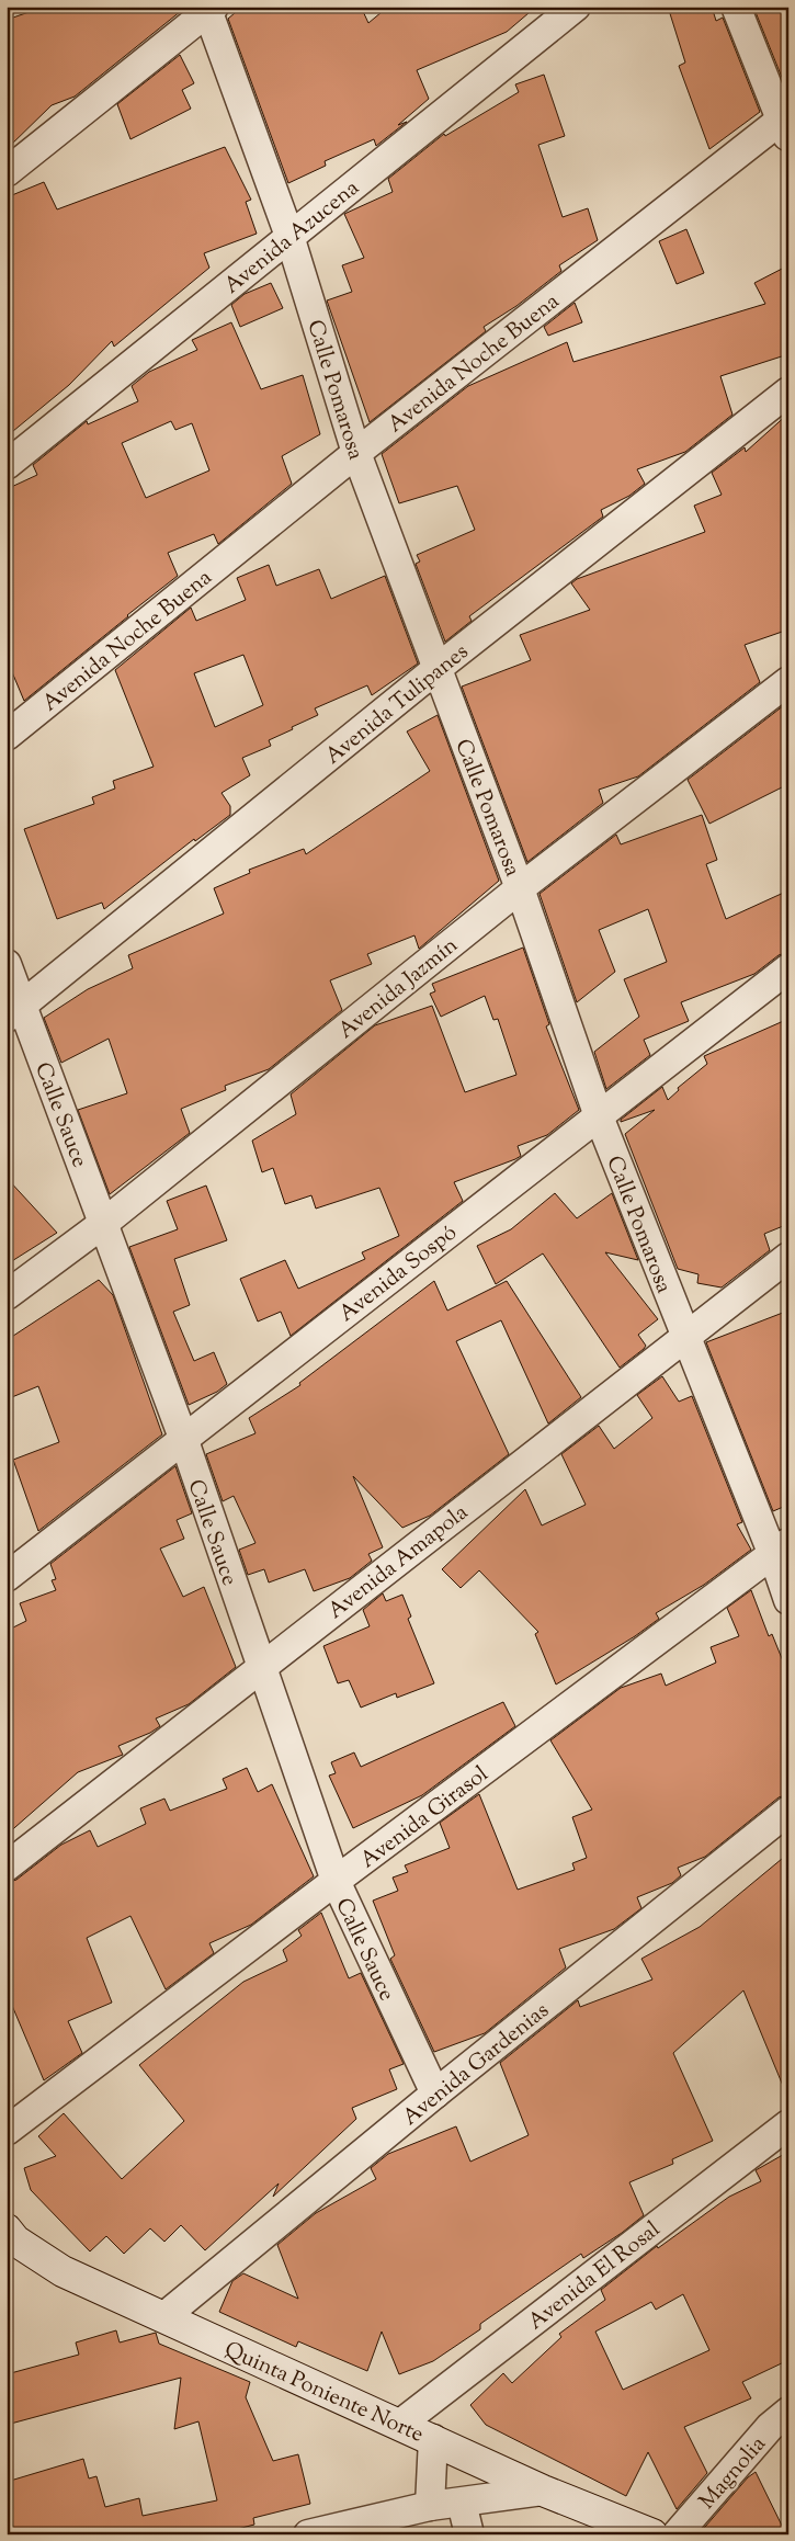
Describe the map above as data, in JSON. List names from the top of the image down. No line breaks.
{"streets":{"street":["Avenida Azucena","Avenida Noche Buena","Calle Pomarosa","Avenida Tulipanes","Avenida Jazmín","Calle Sauce","Avenida Sospó","Avenida Amapola","Avenida Girasol","Avenida Gardenias","Avenida El Rosal","Quinta Poniente Norte","Magnolia"]},"crossings":[["Avenida Azucena","Calle Pomarosa"],["Avenida Noche Buena","Calle Pomarosa"],["Calle Pomarosa","Avenida Tulipanes"],["Calle Pomarosa","Avenida Jazmín"],["Calle Pomarosa","Avenida Sospó"],["Calle Pomarosa","Avenida Amapola"],["Calle Pomarosa","Avenida Girasol"],["Avenida Tulipanes","Calle Sauce"],["Avenida Jazmín","Calle Sauce"],["Calle Sauce","Avenida Sospó"],["Calle Sauce","Avenida Amapola"],["Calle Sauce","Avenida Girasol"],["Calle Sauce","Avenida Gardenias"],["Avenida Gardenias","Quinta Poniente Norte"],["Avenida El Rosal","Quinta Poniente Norte"]]}
